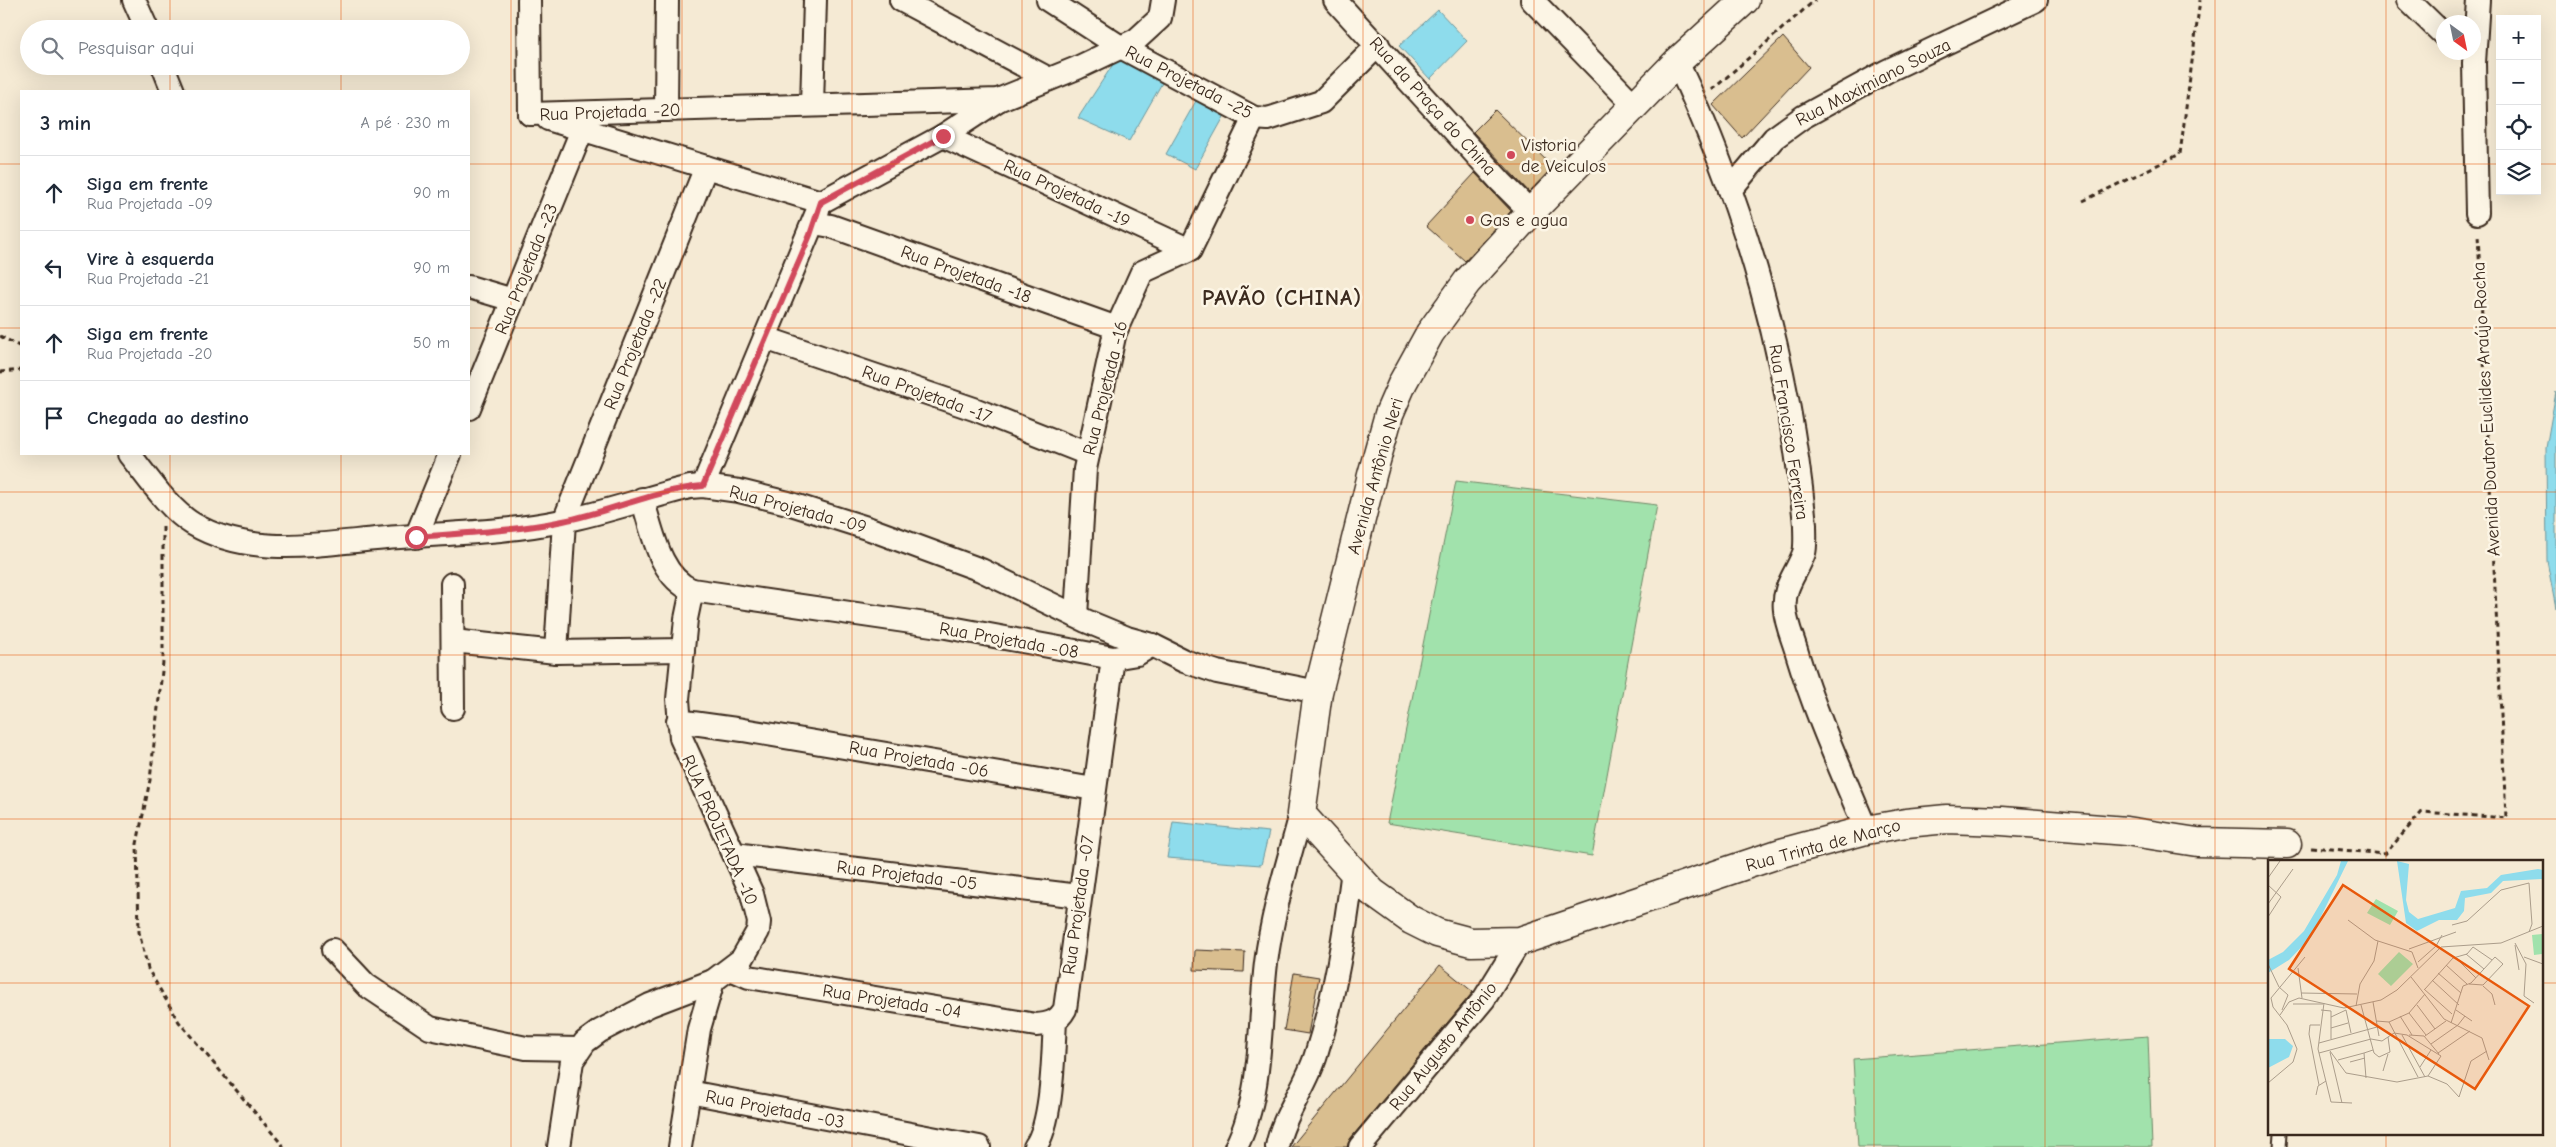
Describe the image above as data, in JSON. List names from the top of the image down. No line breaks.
{"streets":{"street":["Rua Projetada -25","Rua Maximiano Souza","Rua da Praça do China","Rua Projetada -20","Rua Projetada -19","Rua Projetada -23","Rua Projetada -18","Rua Projetada -22","Rua Projetada -16","Rua Projetada -17","Rua Francisco Ferreira","Avenida Antônio Neri","Rua Projetada -09","Rua Projetada -08","Rua Projetada -06","RUA PROJETADA -10","Rua Trinta de Março","Rua Projetada -05","Rua Projetada -07","Rua Projetada -04","Rua Augusto Antônio","Rua Projetada -03"],"path":["Avenida Doutor Euclides Araújo Rocha"]},"crossings":[["Rua Projetada -25","Rua da Praça do China"],["Rua Projetada -25","Rua Projetada -20"],["Rua Maximiano Souza","Rua Francisco Ferreira"],["Rua da Praça do China","Avenida Antônio Neri"],["Rua Projetada -20","Rua Projetada -23"],["Rua Projetada -20","Rua Projetada -22"],["Rua Projetada -19","Rua Projetada -16"],["Rua Projetada -18","Rua Projetada -16"],["Rua Projetada -22","Rua Projetada -09"],["Rua Projetada -16","Rua Projetada -17"],["Rua Projetada -16","Rua Projetada -09"],["Avenida Doutor Euclides Araújo Rocha","Rua Trinta de Março"],["Rua Francisco Ferreira","Avenida Antônio Neri"],["Rua Francisco Ferreira","Rua Trinta de Março"],["Rua Projetada -09","Rua Projetada -08"],["Rua Projetada -08","Rua Projetada -07"],["Rua Projetada -06","RUA PROJETADA -10"],["Rua Projetada -06","Rua Projetada -07"],["RUA PROJETADA -10","Rua Projetada -05"],["RUA PROJETADA -10","Rua Projetada -04"],["Rua Trinta de Março","Rua Augusto Antônio"],["Rua Projetada -05","Rua Projetada -07"],["Rua Projetada -07","Rua Projetada -04"]],"districts":["PAVÃO (CHINA)"],"places":["Vistoria de Veiculos","Gas e agua"],"north":"bottom right","page":{"map_buttons":["+","−"],"search":"Pesquisar aqui","heading":["3 min","A pé · 230 m"],"list":[["Siga em frente","Rua Projetada -09","90 m"],["Vire à esquerda","Rua Projetada -21","90 m"],["Siga em frente","Rua Projetada -20","50 m"],"Chegada ao destino"]}}
